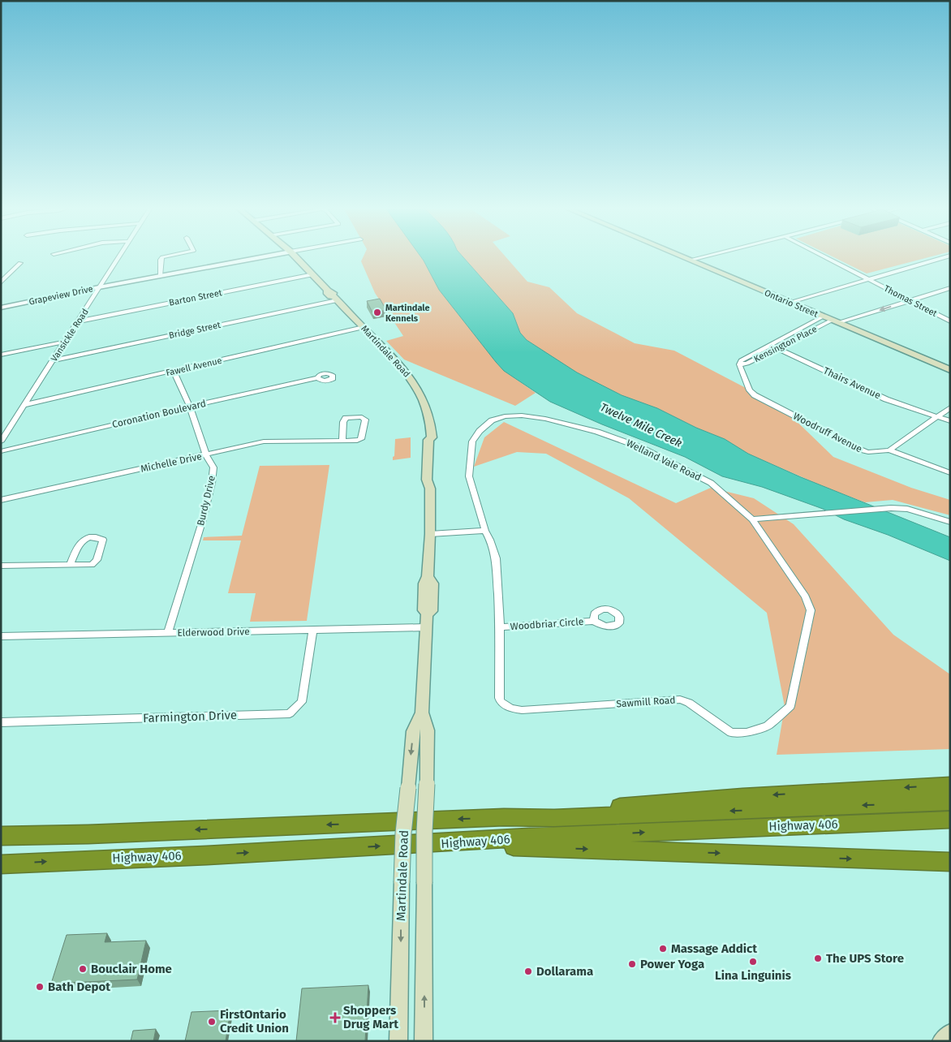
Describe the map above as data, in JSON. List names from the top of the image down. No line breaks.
{"streets":{"highway":["Highway 406"],"main road":["Ontario Street","Martindale Road"],"street":["Grapeview Drive","Barton Street","Thomas Street","Bridge Street","Vansickle Road","Kensington Place","Fawell Avenue","Thairs Avenue","Coronation Boulevard","Woodruff Avenue","Welland Vale Road","Michelle Drive","Burdy Drive","Woodbriar Circle","Elderwood Drive","Sawmill Road","Farmington Drive"]},"crossings":[["Grapeview Drive","Vansickle Road"],["Barton Street","Vansickle Road"],["Barton Street","Martindale Road"],["Thomas Street","Kensington Place"],["Ontario Street","Kensington Place"],["Bridge Street","Vansickle Road"],["Bridge Street","Martindale Road"],["Vansickle Road","Fawell Avenue"],["Kensington Place","Thairs Avenue"],["Kensington Place","Woodruff Avenue"],["Martindale Road","Fawell Avenue"],["Martindale Road","Elderwood Drive"],["Fawell Avenue","Burdy Drive"],["Coronation Boulevard","Burdy Drive"],["Welland Vale Road","Sawmill Road"],["Michelle Drive","Burdy Drive"],["Burdy Drive","Elderwood Drive"],["Woodbriar Circle","Sawmill Road"],["Elderwood Drive","Farmington Drive"]],"water":["Twelve Mile Creek"],"places":{"other":["Martindale Kennels","Massage Addict","The UPS Store","Lina Linguinis","Power Yoga","Bouclair Home","Dollarama","Bath Depot","FirstOntario Credit Union"],"health":["Shoppers Drug Mart"]}}
